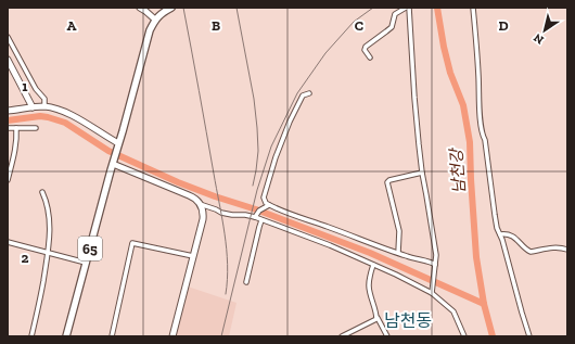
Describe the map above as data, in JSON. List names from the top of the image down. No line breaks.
{"streets":{"main road":["65"]},"districts":["남천동"],"water":["남천강"],"north":"bottom left","grid":{"columns":["A","B","C","D"],"rows":["1","2"]}}
